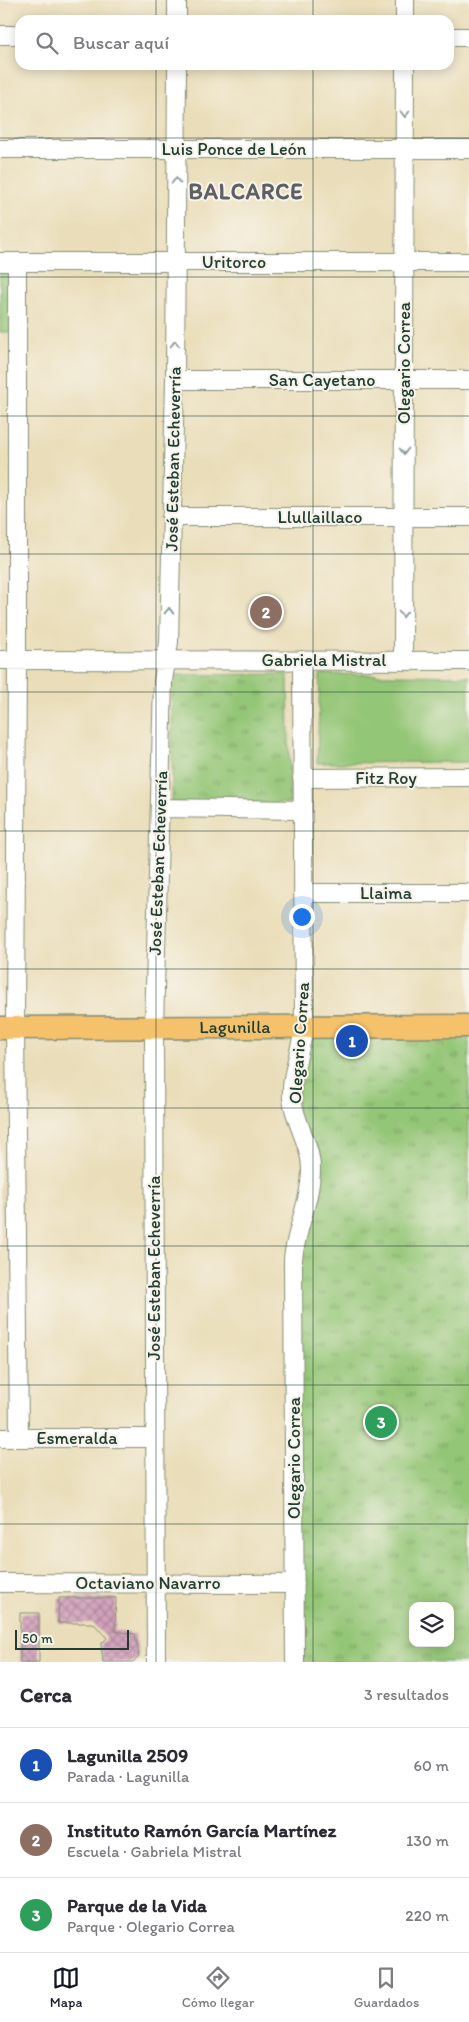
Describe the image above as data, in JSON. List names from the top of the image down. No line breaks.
{"streets":{"main road":["Lagunilla"],"street":["Luis Ponce de León","Uritorco","Olegario Correa","San Cayetano","José Esteban Echeverría","Llullaillaco","Gabriela Mistral","Fitz Roy","Llaima","Esmeralda","Octaviano Navarro"]},"crossings":[["Luis Ponce de León","Olegario Correa"],["Luis Ponce de León","José Esteban Echeverría"],["Uritorco","Olegario Correa"],["Uritorco","José Esteban Echeverría"],["Olegario Correa","San Cayetano"],["Olegario Correa","Llullaillaco"],["Olegario Correa","Gabriela Mistral"],["Olegario Correa","Fitz Roy"],["Olegario Correa","Llaima"],["Olegario Correa","Lagunilla"],["Olegario Correa","Octaviano Navarro"],["San Cayetano","José Esteban Echeverría"],["José Esteban Echeverría","Llullaillaco"],["José Esteban Echeverría","Gabriela Mistral"],["José Esteban Echeverría","Lagunilla"],["José Esteban Echeverría","Esmeralda"],["José Esteban Echeverría","Octaviano Navarro"]],"districts":["BALCARCE"],"scale_bar":"50 m","page":{"search":"Buscar aquí","pins":["2","1","3"],"scale":"50 m","heading":["Cerca","3 resultados"],"list":[{"mark":"1","name":"Lagunilla 2509","note":"Parada · Lagunilla","value":"60 m"},{"mark":"2","name":"Instituto Ramón García Martínez","note":"Escuela · Gabriela Mistral","value":"130 m"},{"mark":"3","name":"Parque de la Vida","note":"Parque · Olegario Correa","value":"220 m"}],"nav":["Mapa","Cómo llegar","Guardados"]}}
